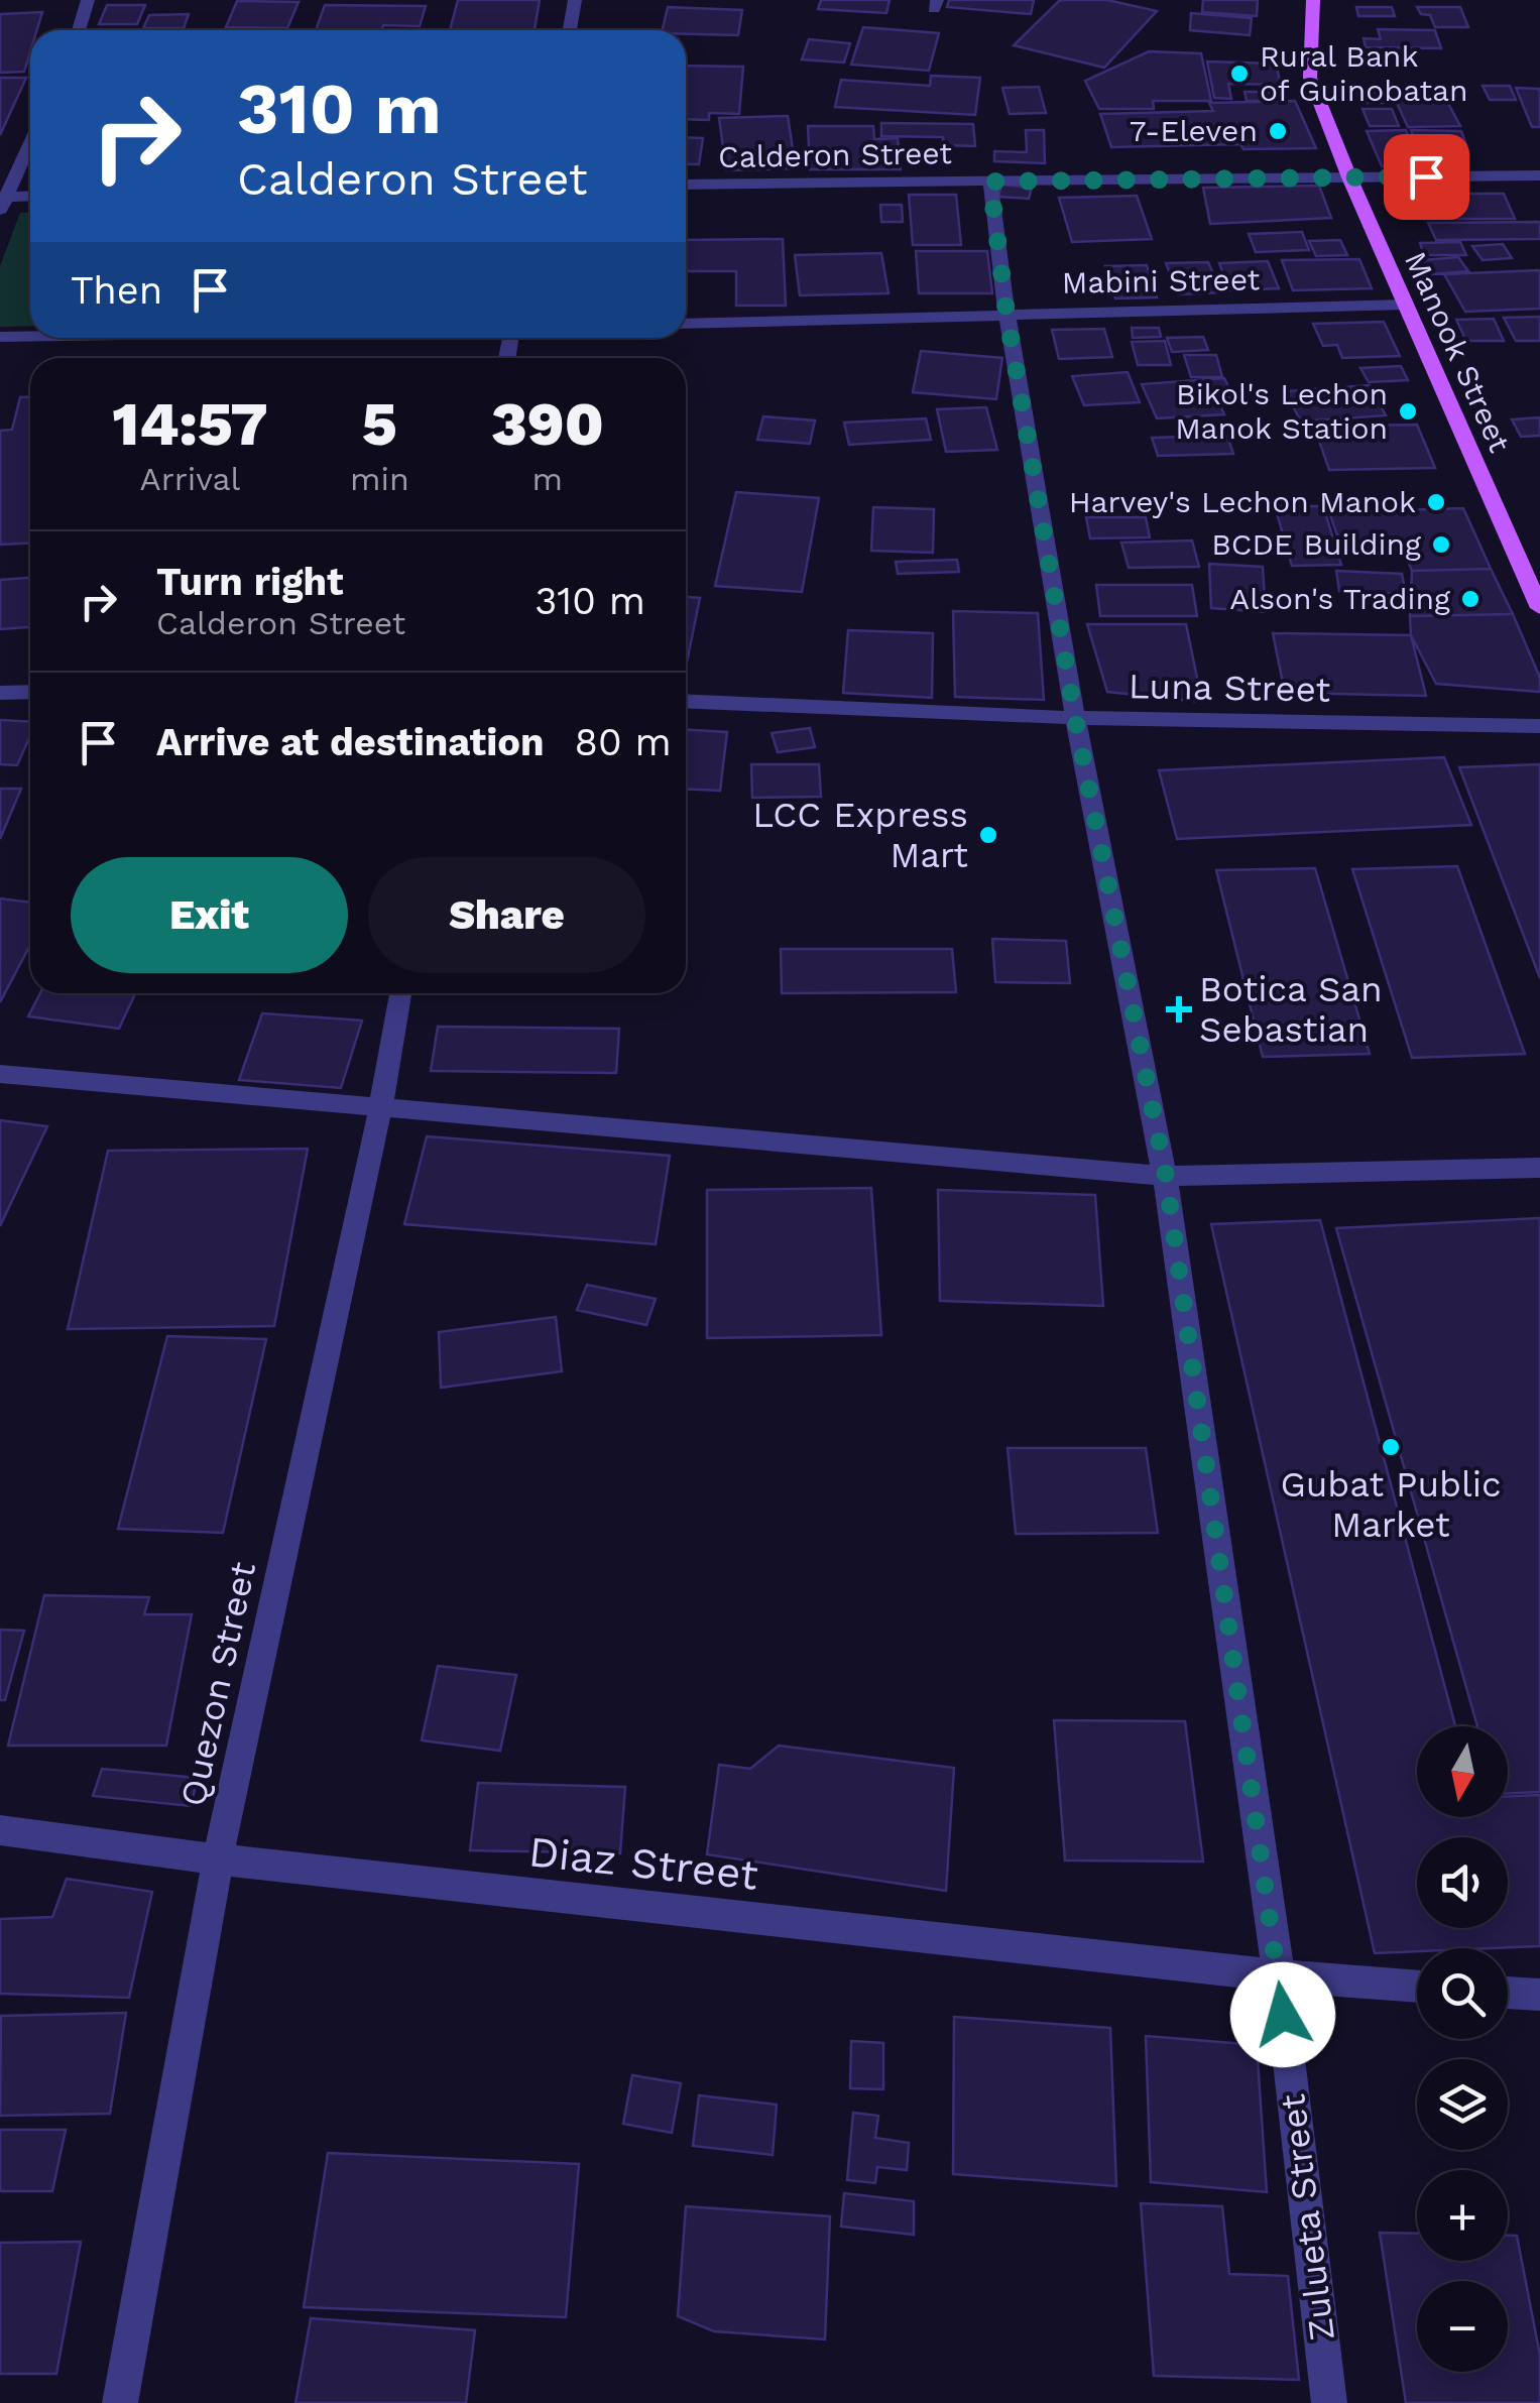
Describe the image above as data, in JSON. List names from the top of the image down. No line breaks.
{"streets":{"main road":["Manook Street"],"street":["Calderon Street","Mabini Street","Luna Street","Quezon Street","Diaz Street","Zulueta Street"]},"crossings":[["Calderon Street","Manook Street"],["Calderon Street","Zulueta Street"],["Mabini Street","Manook Street"],["Mabini Street","Zulueta Street"],["Luna Street","Zulueta Street"],["Quezon Street","Diaz Street"],["Diaz Street","Zulueta Street"]],"places":{"other":["Rural Bank of Guinobatan","7-Eleven","Bikol's Lechon Manok Station","Harvey's Lechon Manok","BCDE Building","Alson's Trading","LCC Express Mart","Gubat Public Market"],"health":["Botica San Sebastian"]},"north":"bottom","page":{"turn":["310 m","Calderon Street"],"then":"Then","eta":["14:57","Arrival","5","min","390","m"],"list":[{"name":"Turn right","note":"Calderon Street","value":"310 m"},{"name":"Arrive at destination","value":"80 m"}],"buttons":["Exit","Share"],"map_buttons":["+","−"]}}
